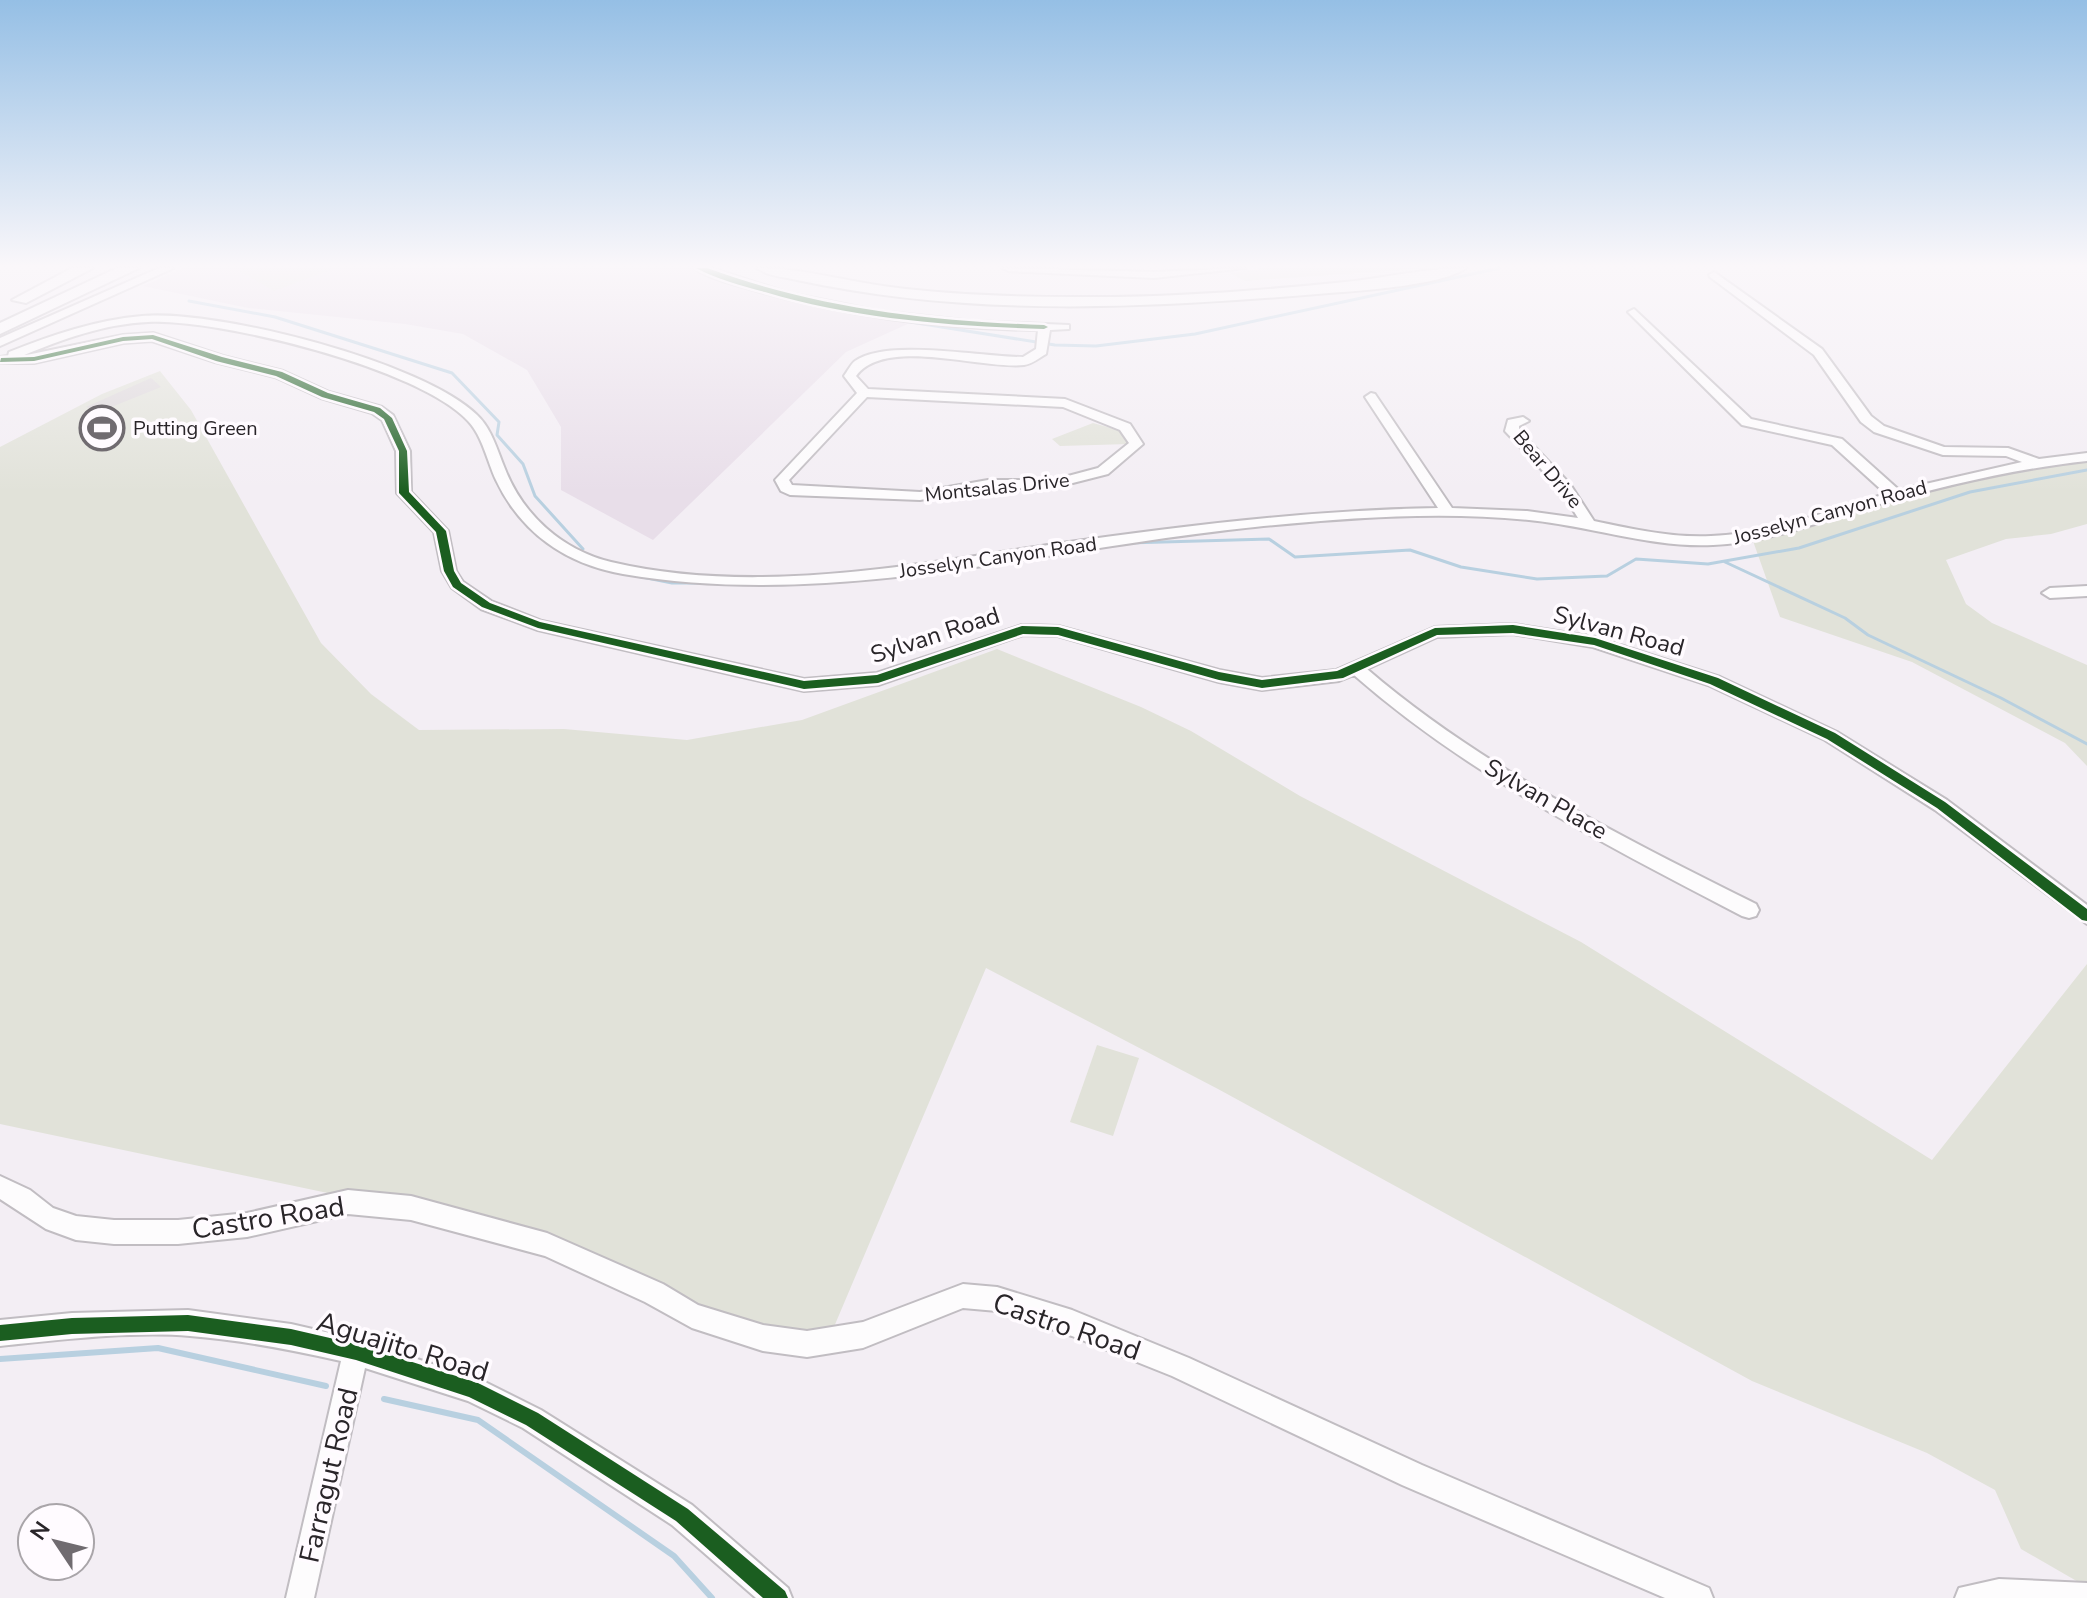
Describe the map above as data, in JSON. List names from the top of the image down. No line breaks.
{"streets":{"street":["Bear Drive","Montsalas Drive","Josselyn Canyon Road","Sylvan Road","Sylvan Place","Castro Road","Aguajito Road","Farragut Road"]},"crossings":[["Bear Drive","Josselyn Canyon Road"],["Josselyn Canyon Road","Sylvan Road"],["Sylvan Road","Sylvan Place"],["Aguajito Road","Farragut Road"]],"places":{"sports":["Putting Green"]},"north":"top left"}
